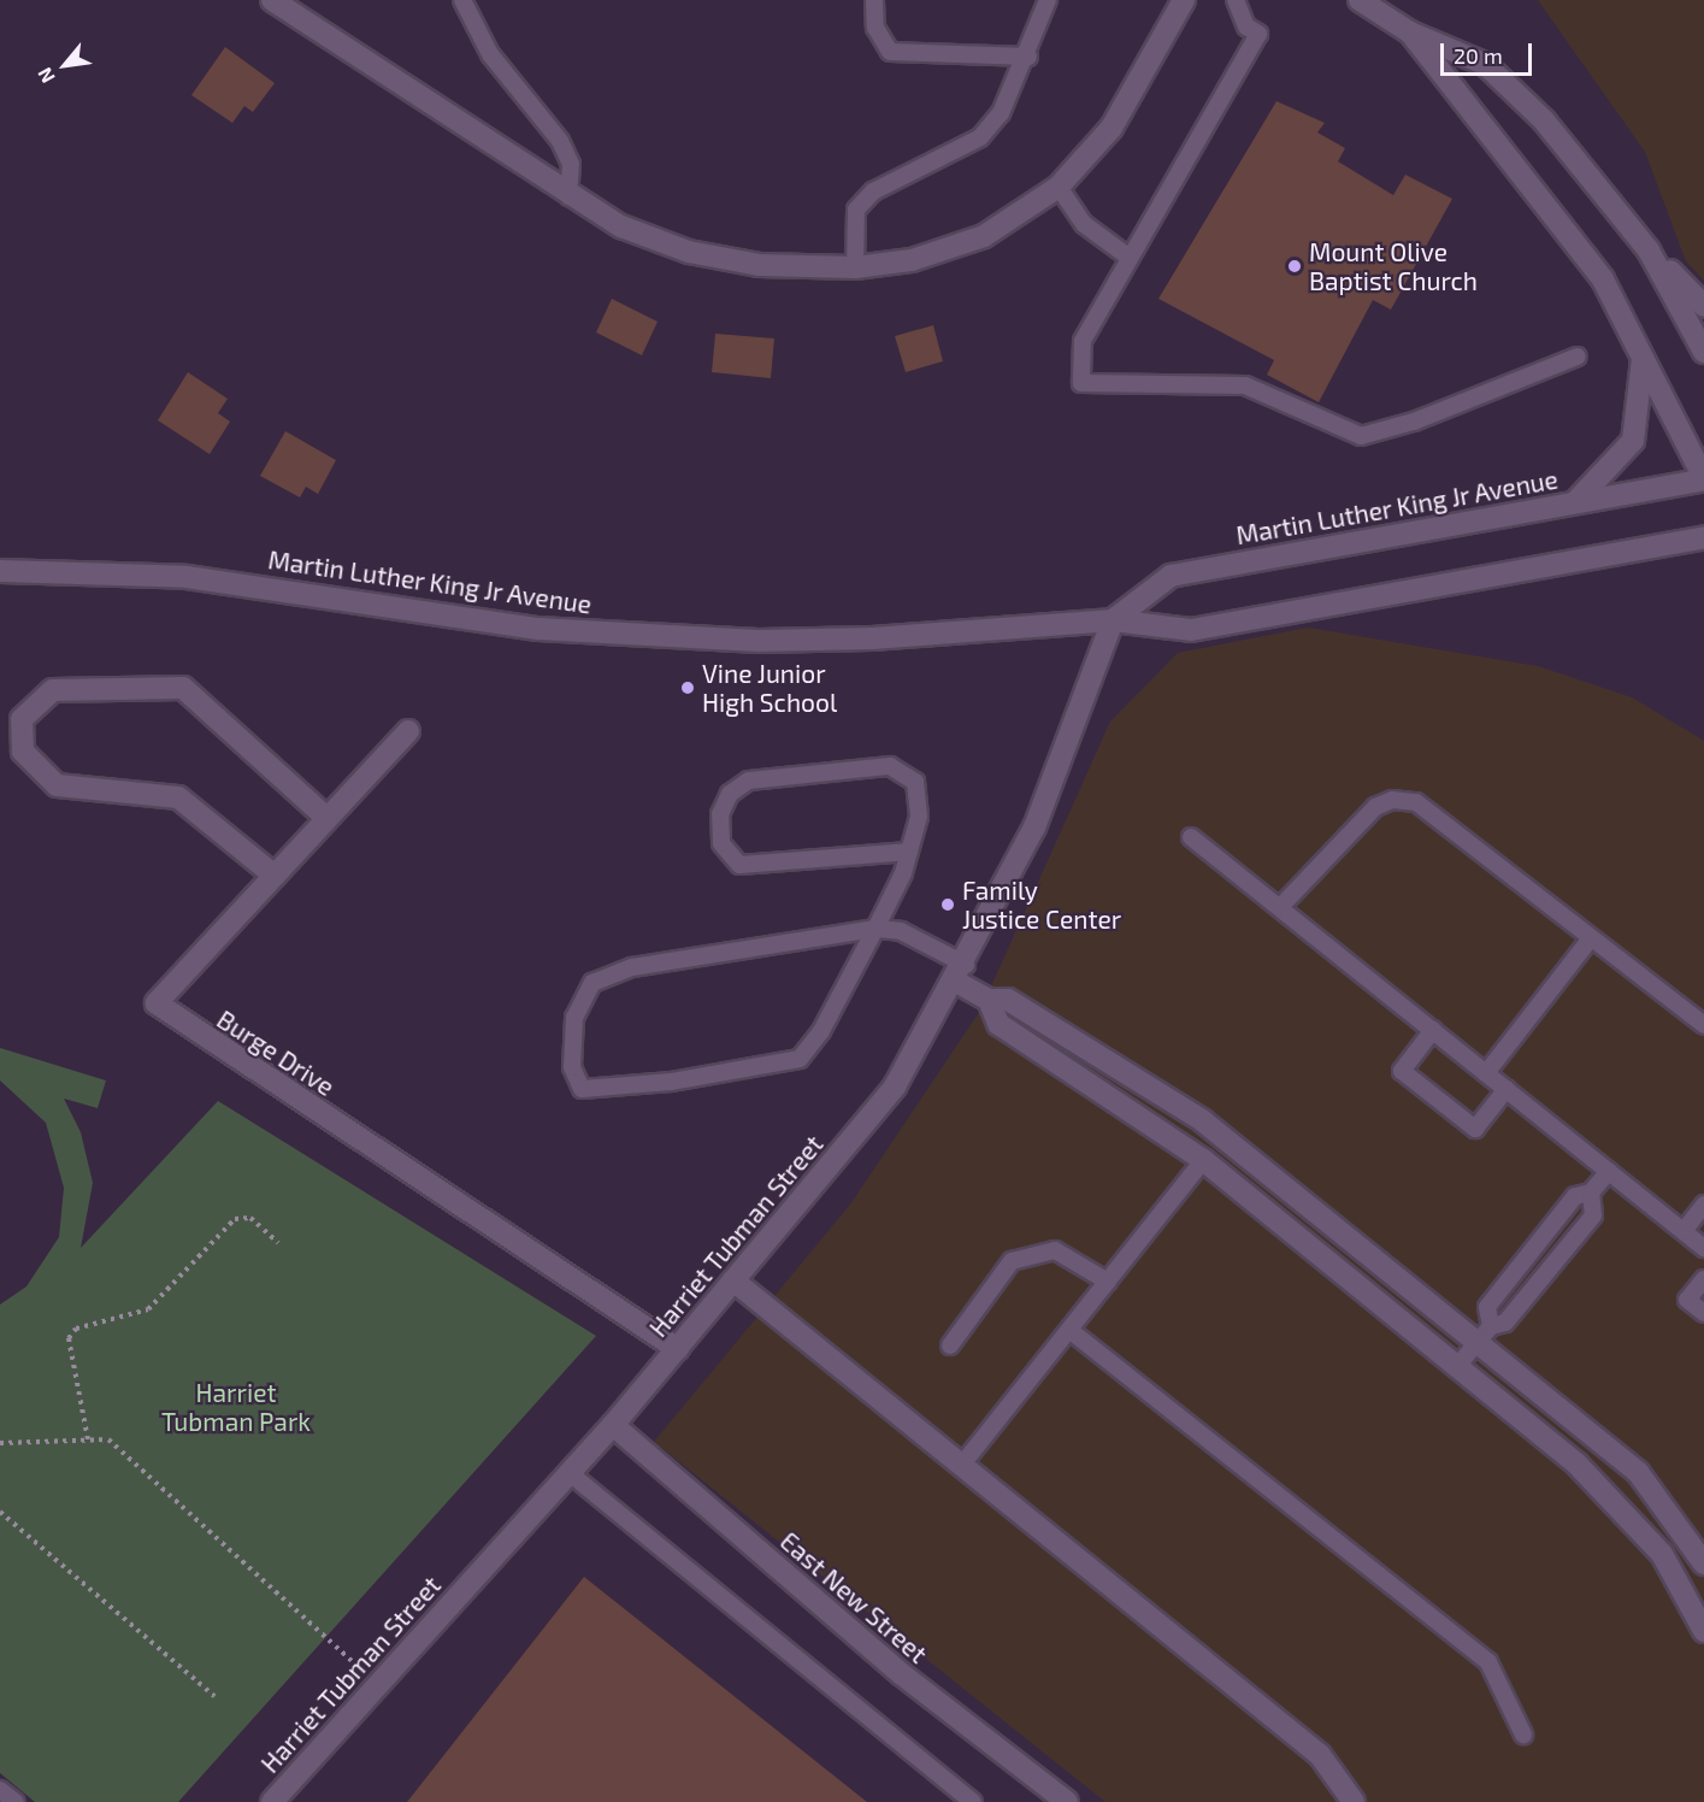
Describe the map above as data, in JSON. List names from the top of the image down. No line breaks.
{"streets":{"street":["Martin Luther King Jr Avenue","Burge Drive","Harriet Tubman Street","East New Street"]},"crossings":[["Martin Luther King Jr Avenue","Harriet Tubman Street"],["Burge Drive","Harriet Tubman Street"],["Harriet Tubman Street","East New Street"]],"parks":["Harriet Tubman Park"],"places":["Mount Olive Baptist Church","Vine Junior High School","Family Justice Center"],"scale_bar":"20 m","north":"bottom left"}
